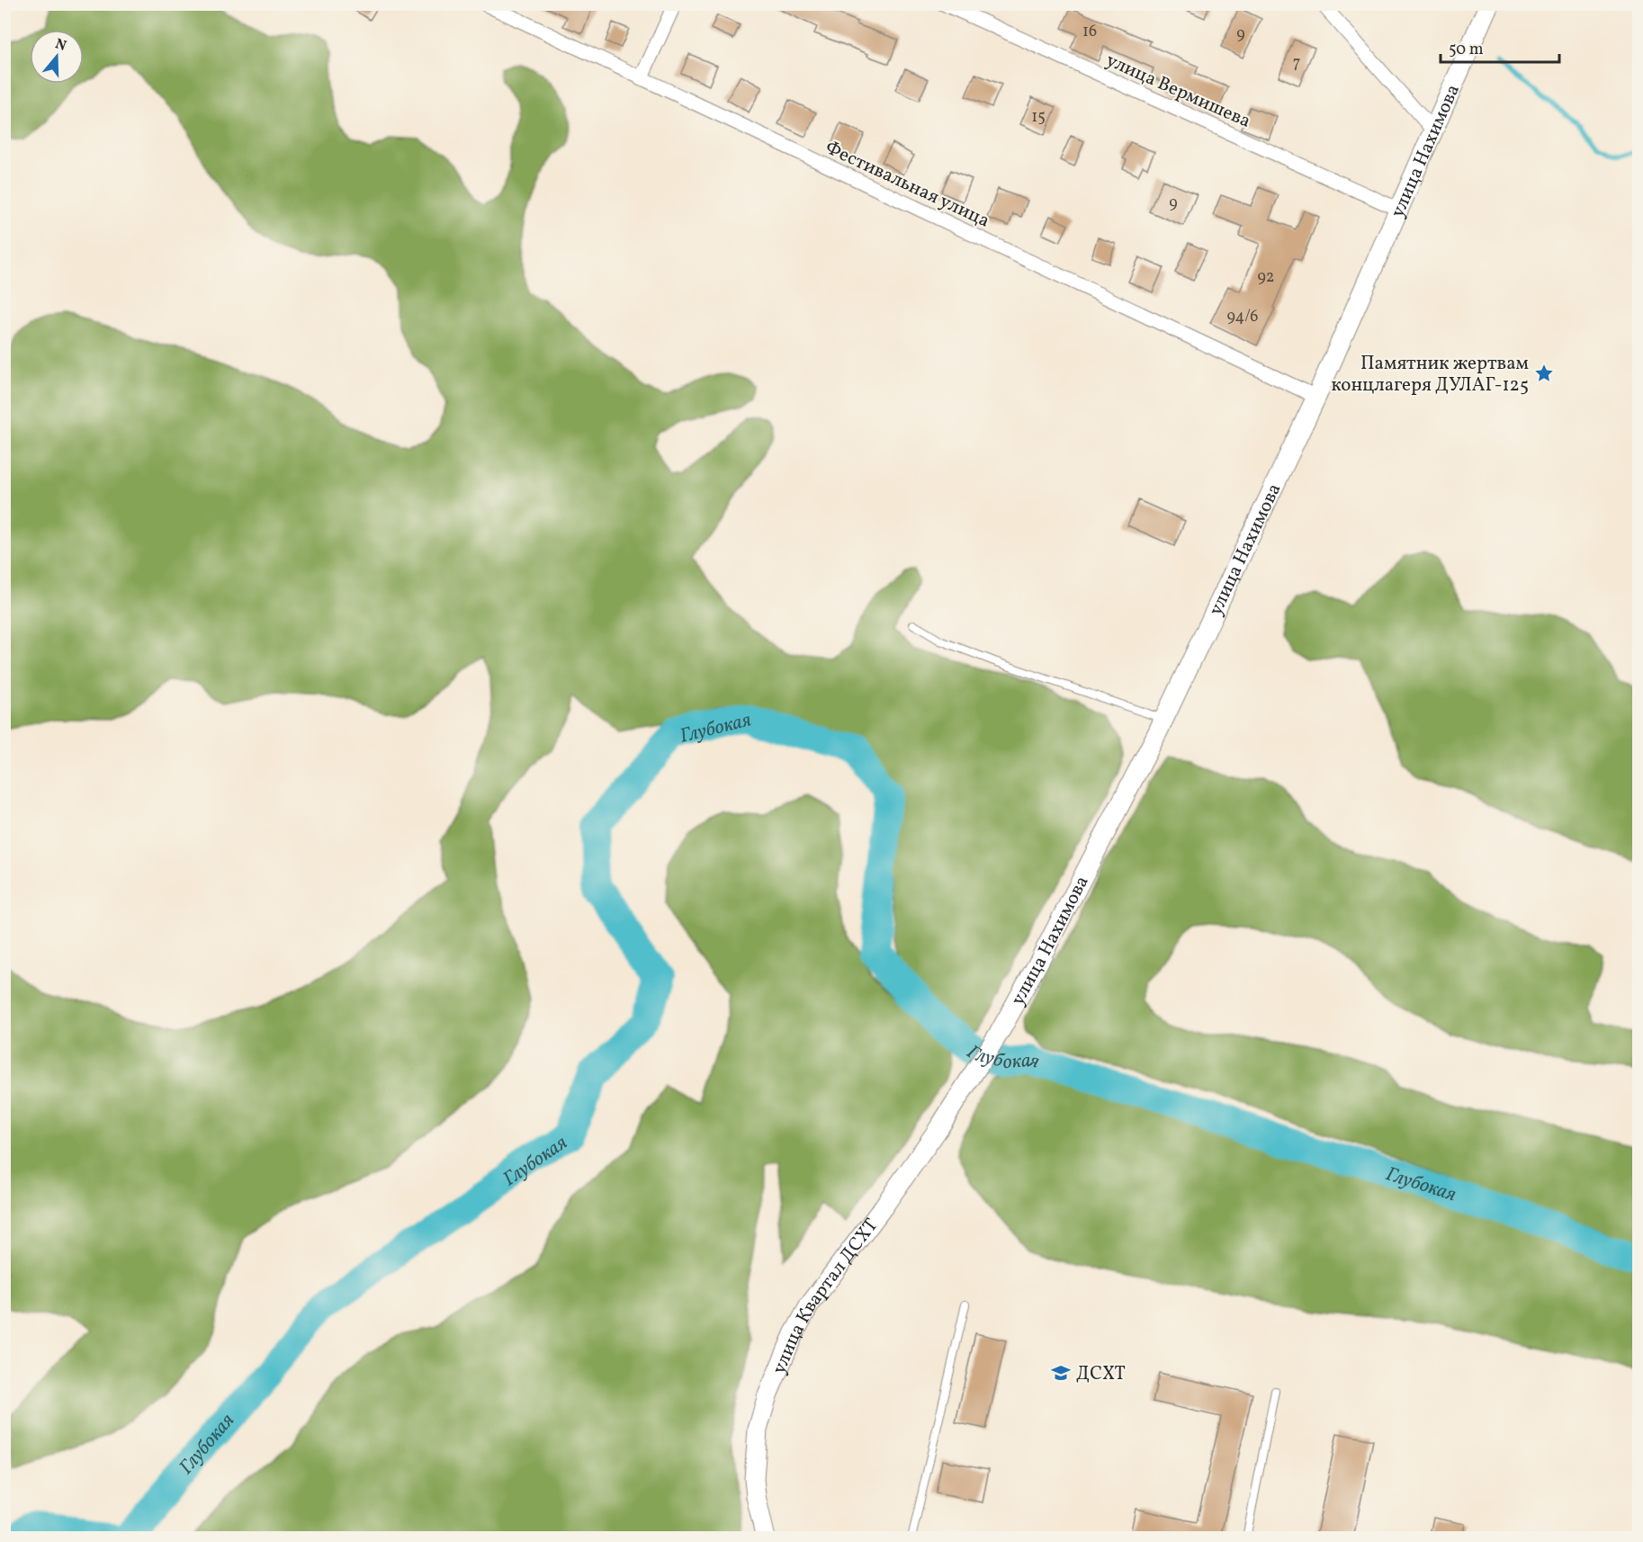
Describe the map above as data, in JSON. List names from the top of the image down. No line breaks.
{"streets":{"street":["улица Вермишева","улица Нахимова","Фестивальная улица","улица Квартал ДСХТ"]},"crossings":[["улица Вермишева","улица Нахимова"],["улица Нахимова","Фестивальная улица"],["улица Нахимова","улица Квартал ДСХТ"]],"water":["Глубокая"],"places":{"place":["Памятник жертвам концлагеря ДУЛАГ-125"],"school or university":["ДСХТ"]},"house_numbers":["16","9","7","15","9","92","94/6"],"scale_bar":"50 m","north":"top"}
